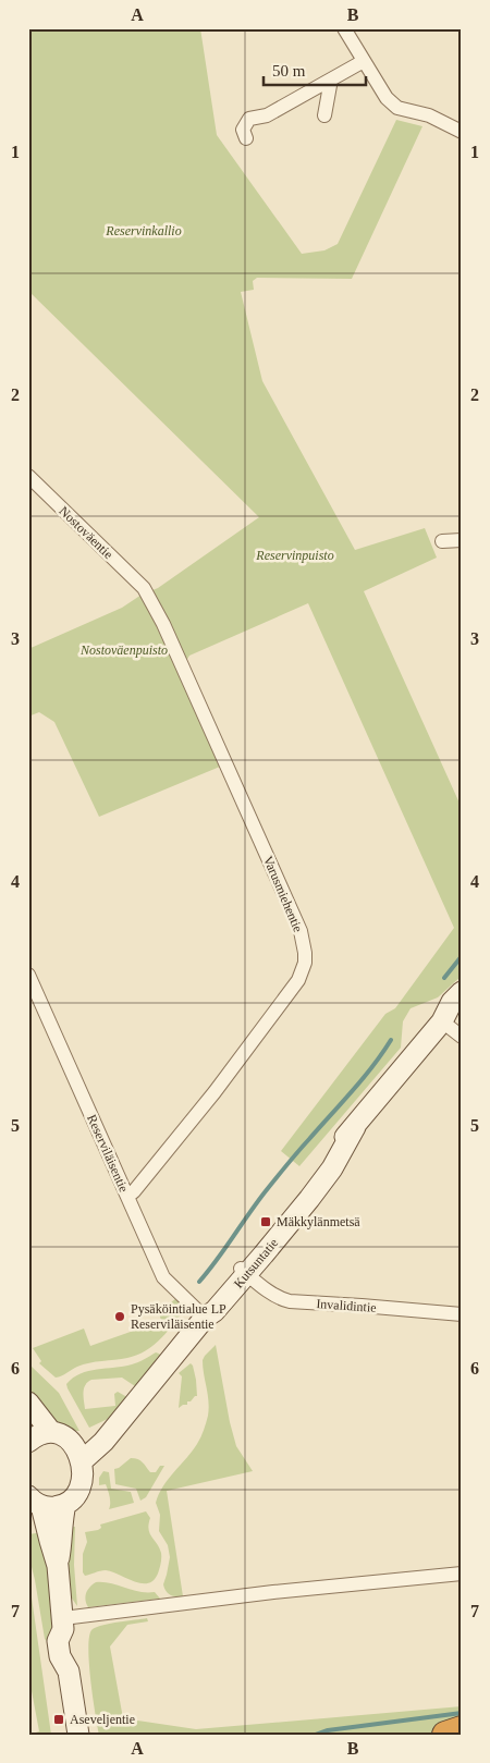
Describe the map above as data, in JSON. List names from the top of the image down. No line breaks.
{"streets":{"street":["Nostoväentie","Varusmiehentie","Reserviläisentie","Kutsuntatie","Invalidintie"]},"crossings":[["Nostoväentie","Varusmiehentie"],["Varusmiehentie","Reserviläisentie"],["Reserviläisentie","Kutsuntatie"],["Kutsuntatie","Invalidintie"]],"parks":["Reservinkallio","Reservinpuisto","Nostoväenpuisto"],"places":{"transit":["Mäkkylänmetsä","Aseveljentie"],"other":["Pysäköintialue LP Reserviläisentie"]},"scale_bar":"50 m","grid":{"columns":["A","B"],"rows":["1","2","3","4","5","6","7"]}}
